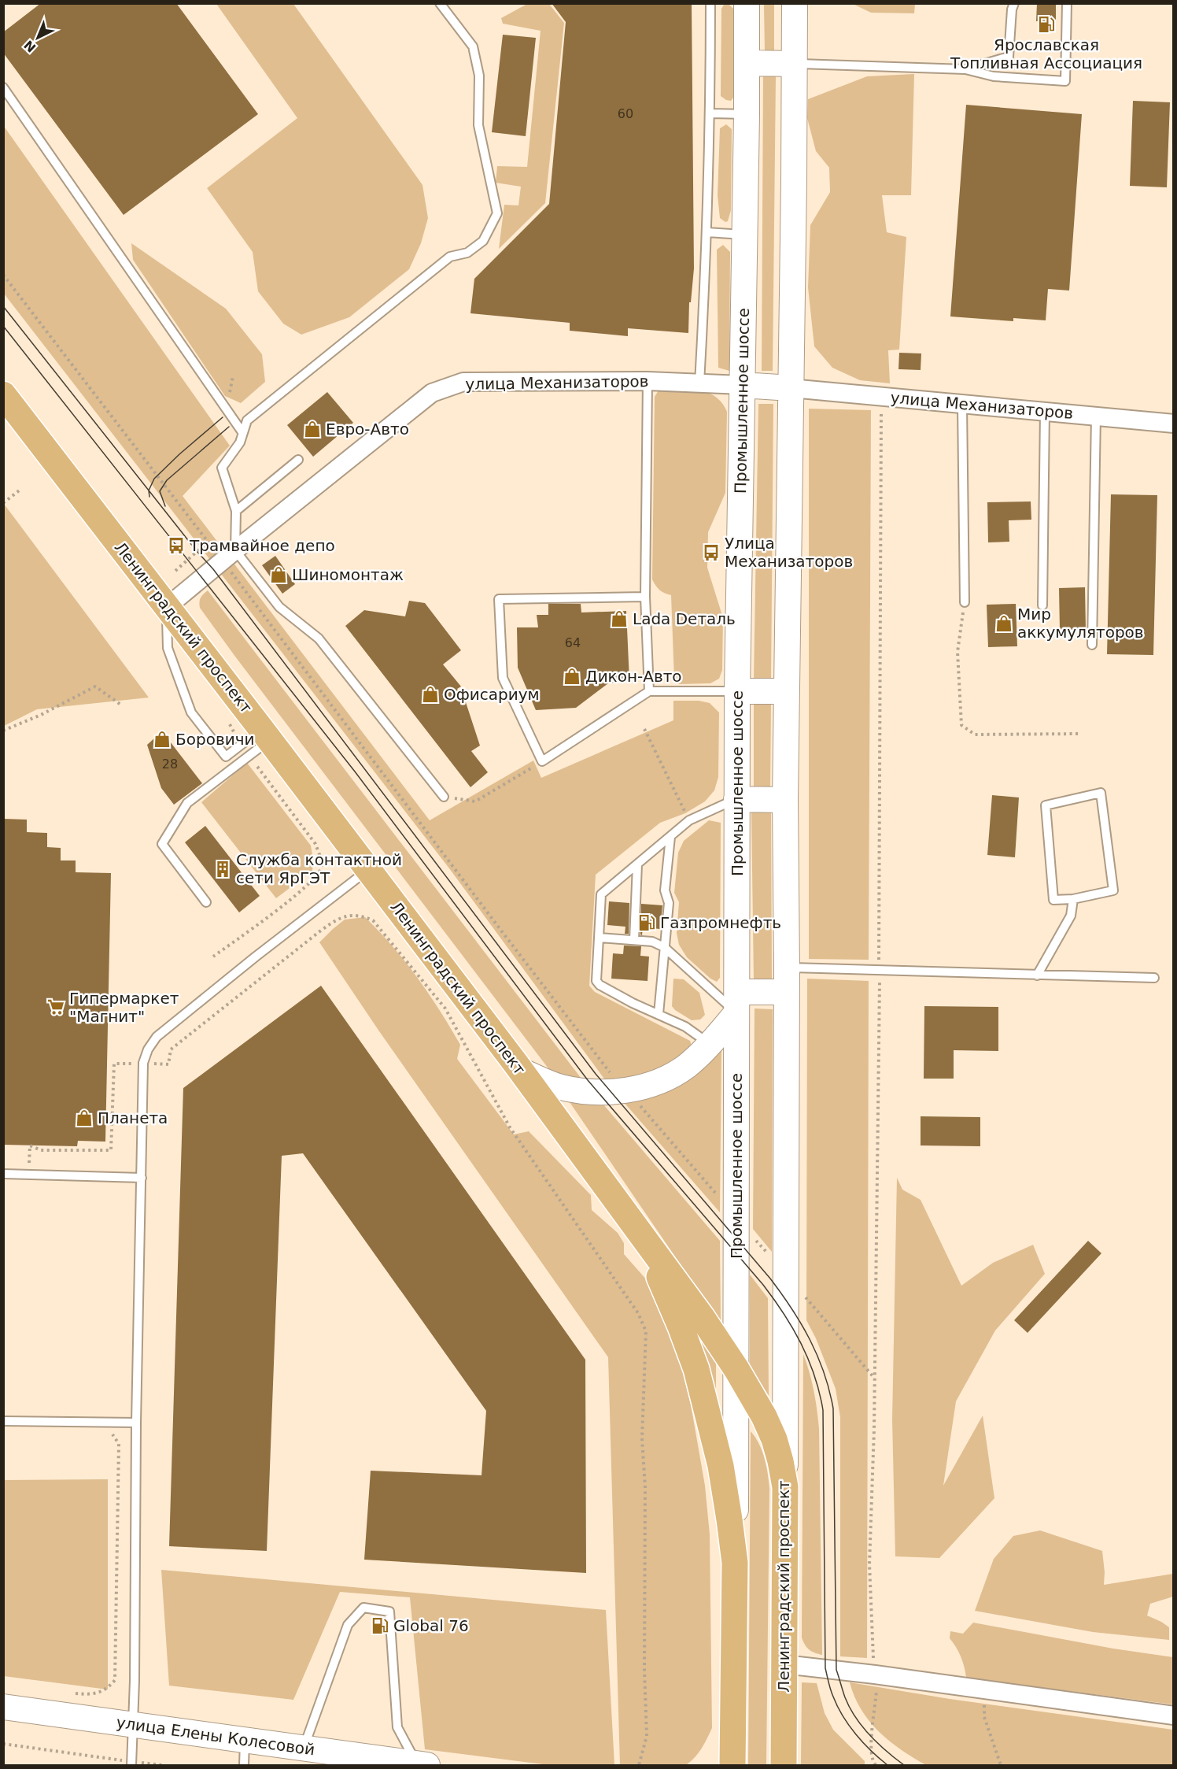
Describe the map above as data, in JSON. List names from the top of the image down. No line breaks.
{"streets":{"main road":["Промышленное шоссе","Ленинградский проспект","улица Елены Колесовой"],"street":["улица Механизаторов"]},"crossings":[["улица Механизаторов","Промышленное шоссе"],["улица Механизаторов","Ленинградский проспект"],["Промышленное шоссе","Ленинградский проспект"]],"places":{"fuel station":["Ярославская Топливная Ассоциация","Газпромнефть","Global 76"],"shop":["Евро-Авто","Шиномонтаж","Lada Dеталь","Мир аккумуляторов","Дикон-Авто","Офисариум","Боровичи","Планета"],"bus stop":["Трамвайное депо","Улица Механизаторов"],"building":["Служба контактной сети ЯрГЭТ"],"supermarket":["Гипермаркет \"Магнит\""]},"house_numbers":["60","64","28"],"north":"bottom left"}
